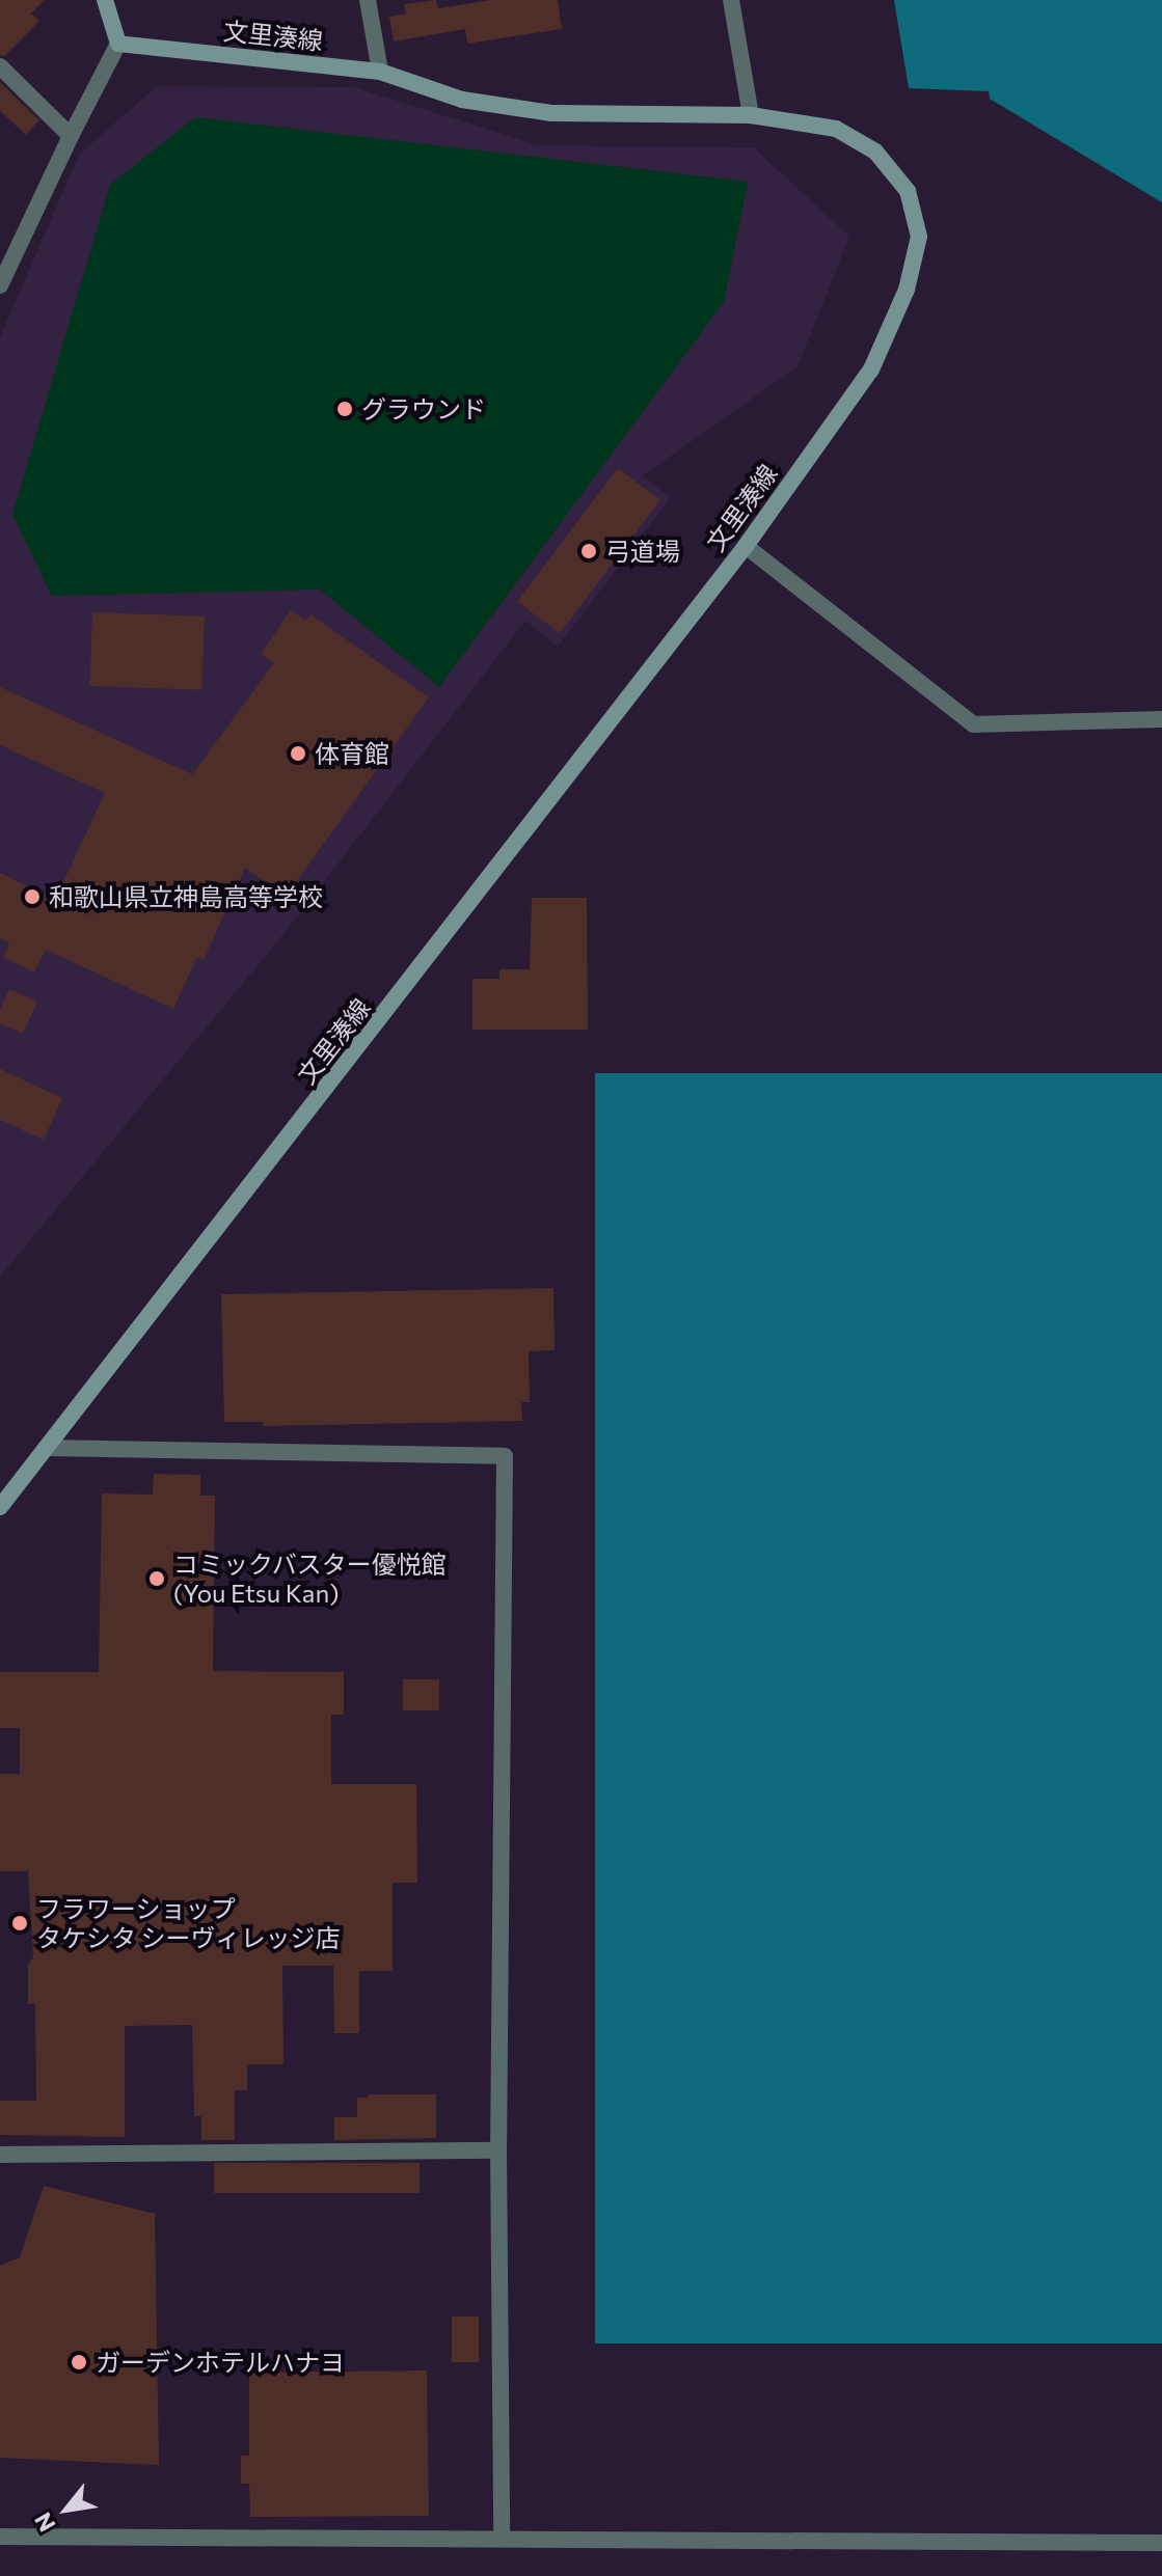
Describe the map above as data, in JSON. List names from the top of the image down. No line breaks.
{"streets":{"main road":["文里湊線"]},"places":["グラウンド","弓道場","体育館","和歌山県立神島高等学校","コミックバスター優悦館 (You Etsu Kan)","フラワーショップ タケシタ シーヴィレッジ店","ガーデンホテルハナヨ"],"north":"bottom left"}
